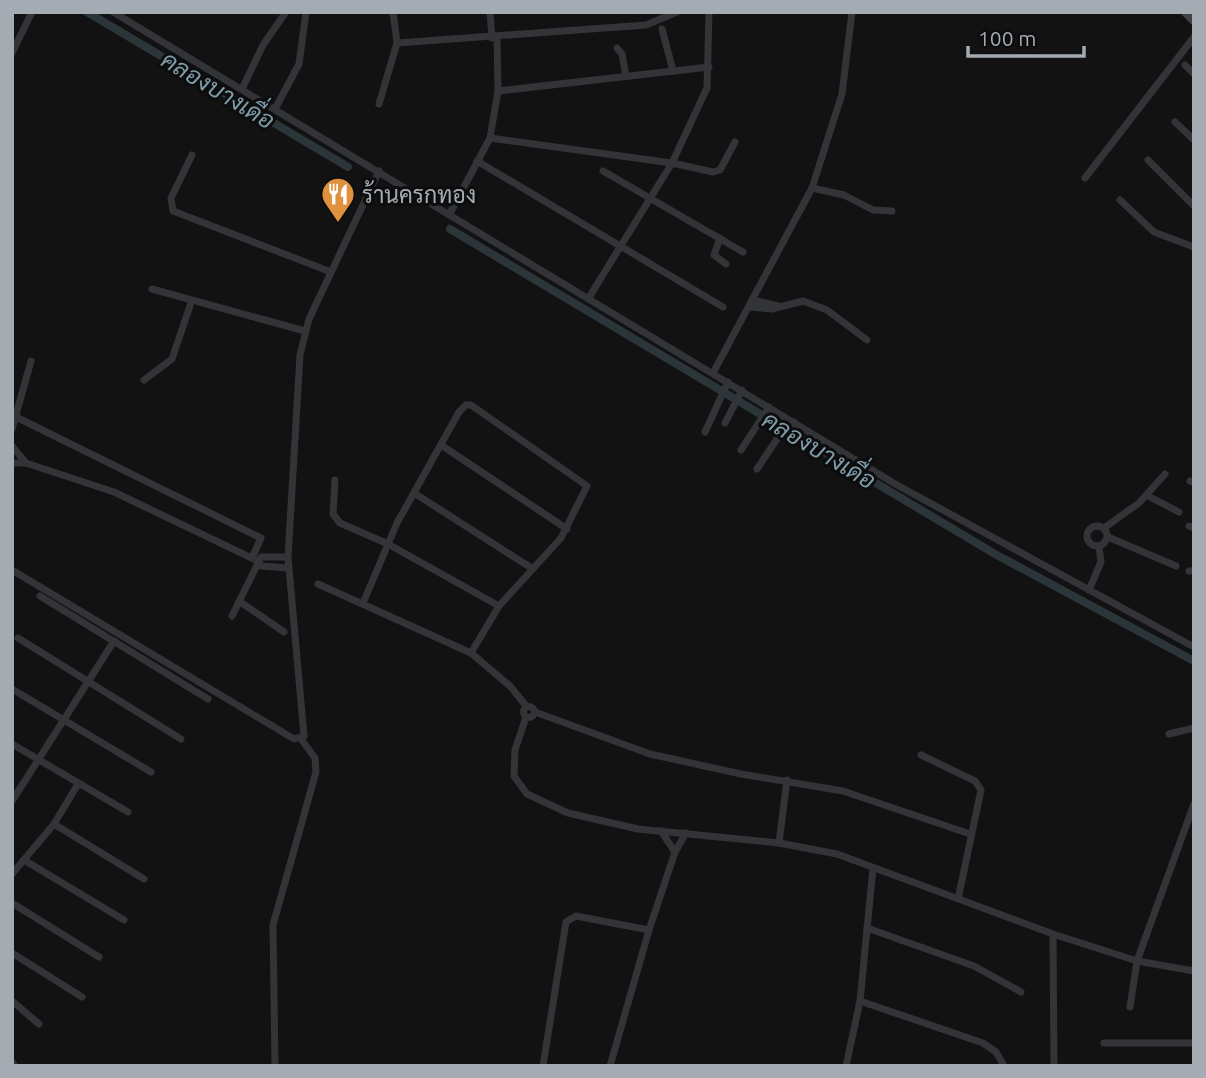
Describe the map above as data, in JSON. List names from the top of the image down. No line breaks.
{"water":["คลองบางเดื่อ"],"places":{"restaurant":["ร้านครกทอง"]},"scale_bar":"100 m"}
